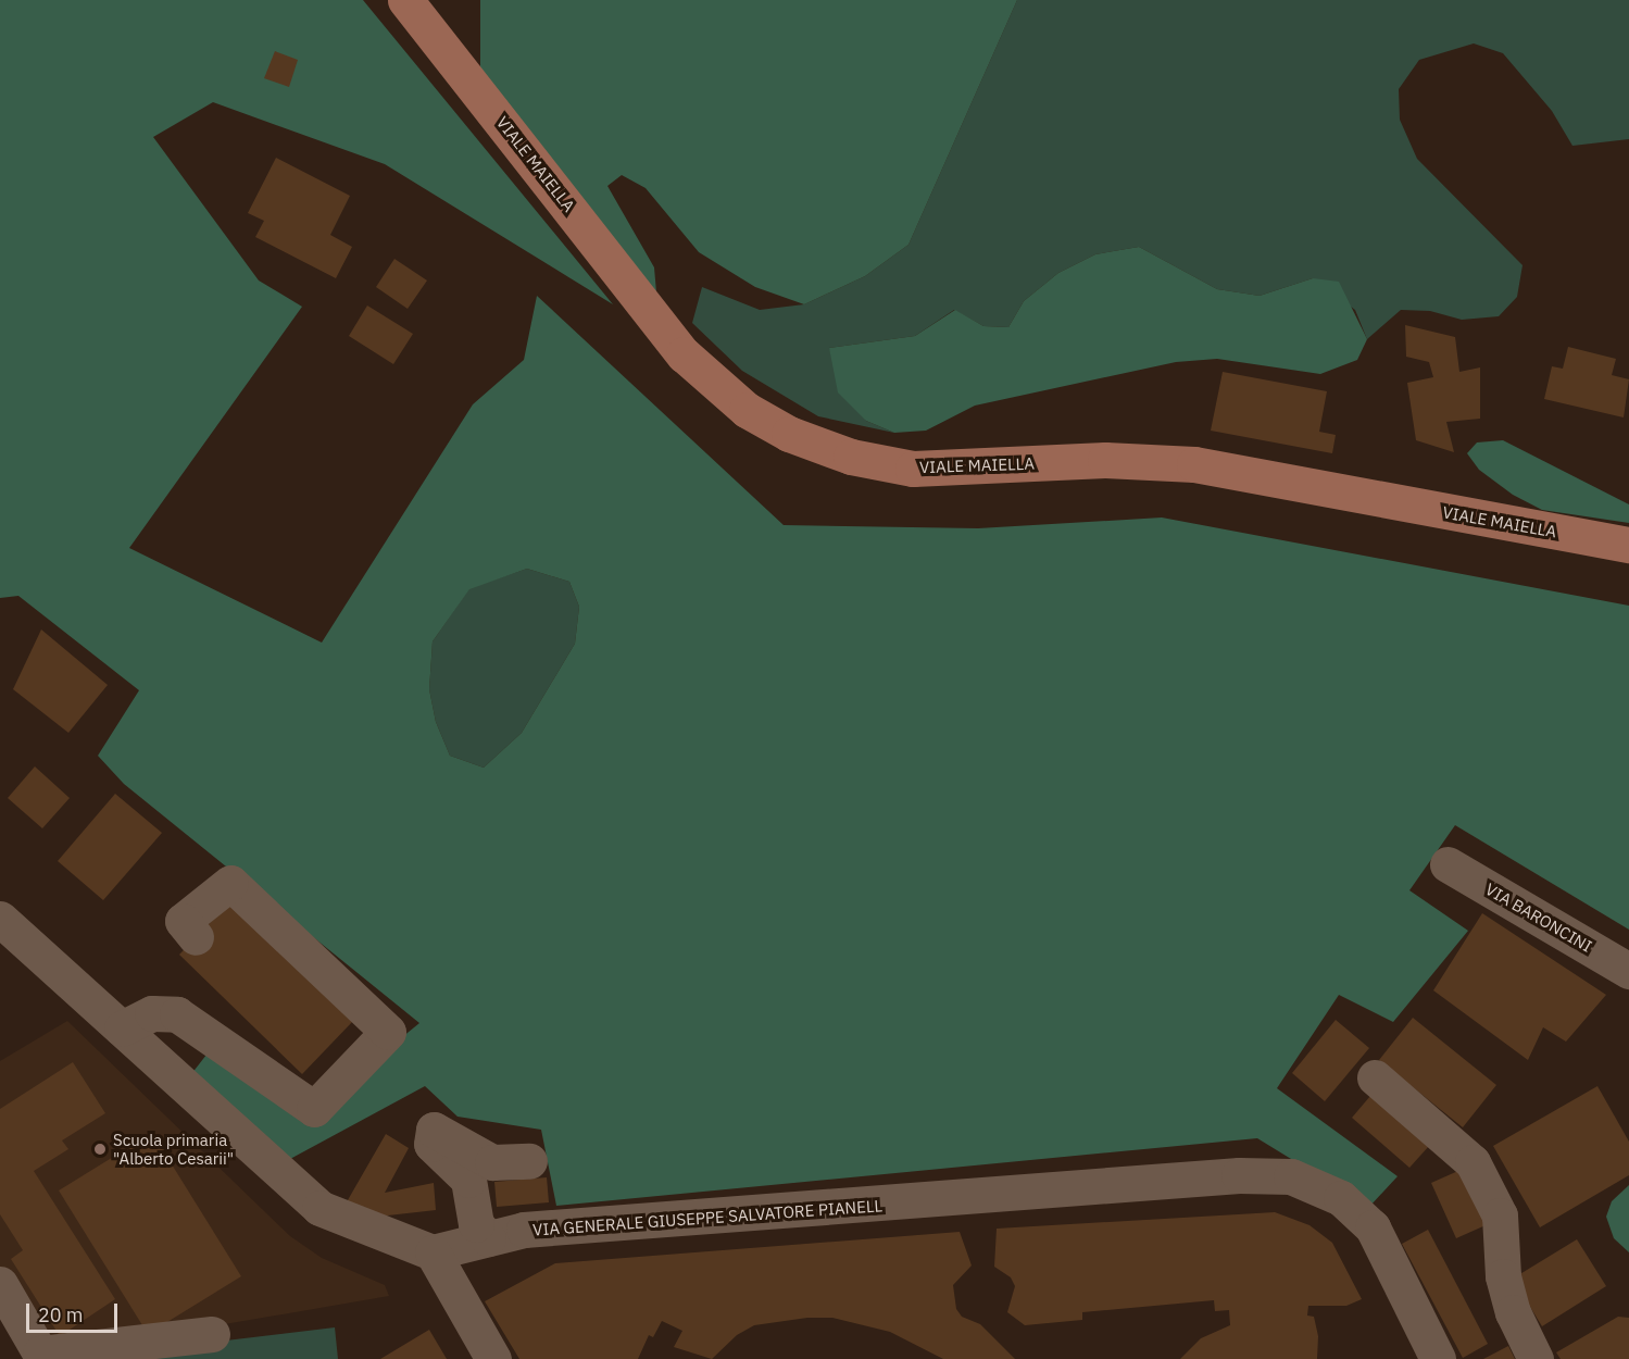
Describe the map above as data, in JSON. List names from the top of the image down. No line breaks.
{"streets":{"main road":["VIALE MAIELLA"],"street":["VIA BARONCINI","VIA GENERALE GIUSEPPE SALVATORE PIANELL"]},"places":["Scuola primaria \"Alberto Cesarii\""],"scale_bar":"20 m"}
